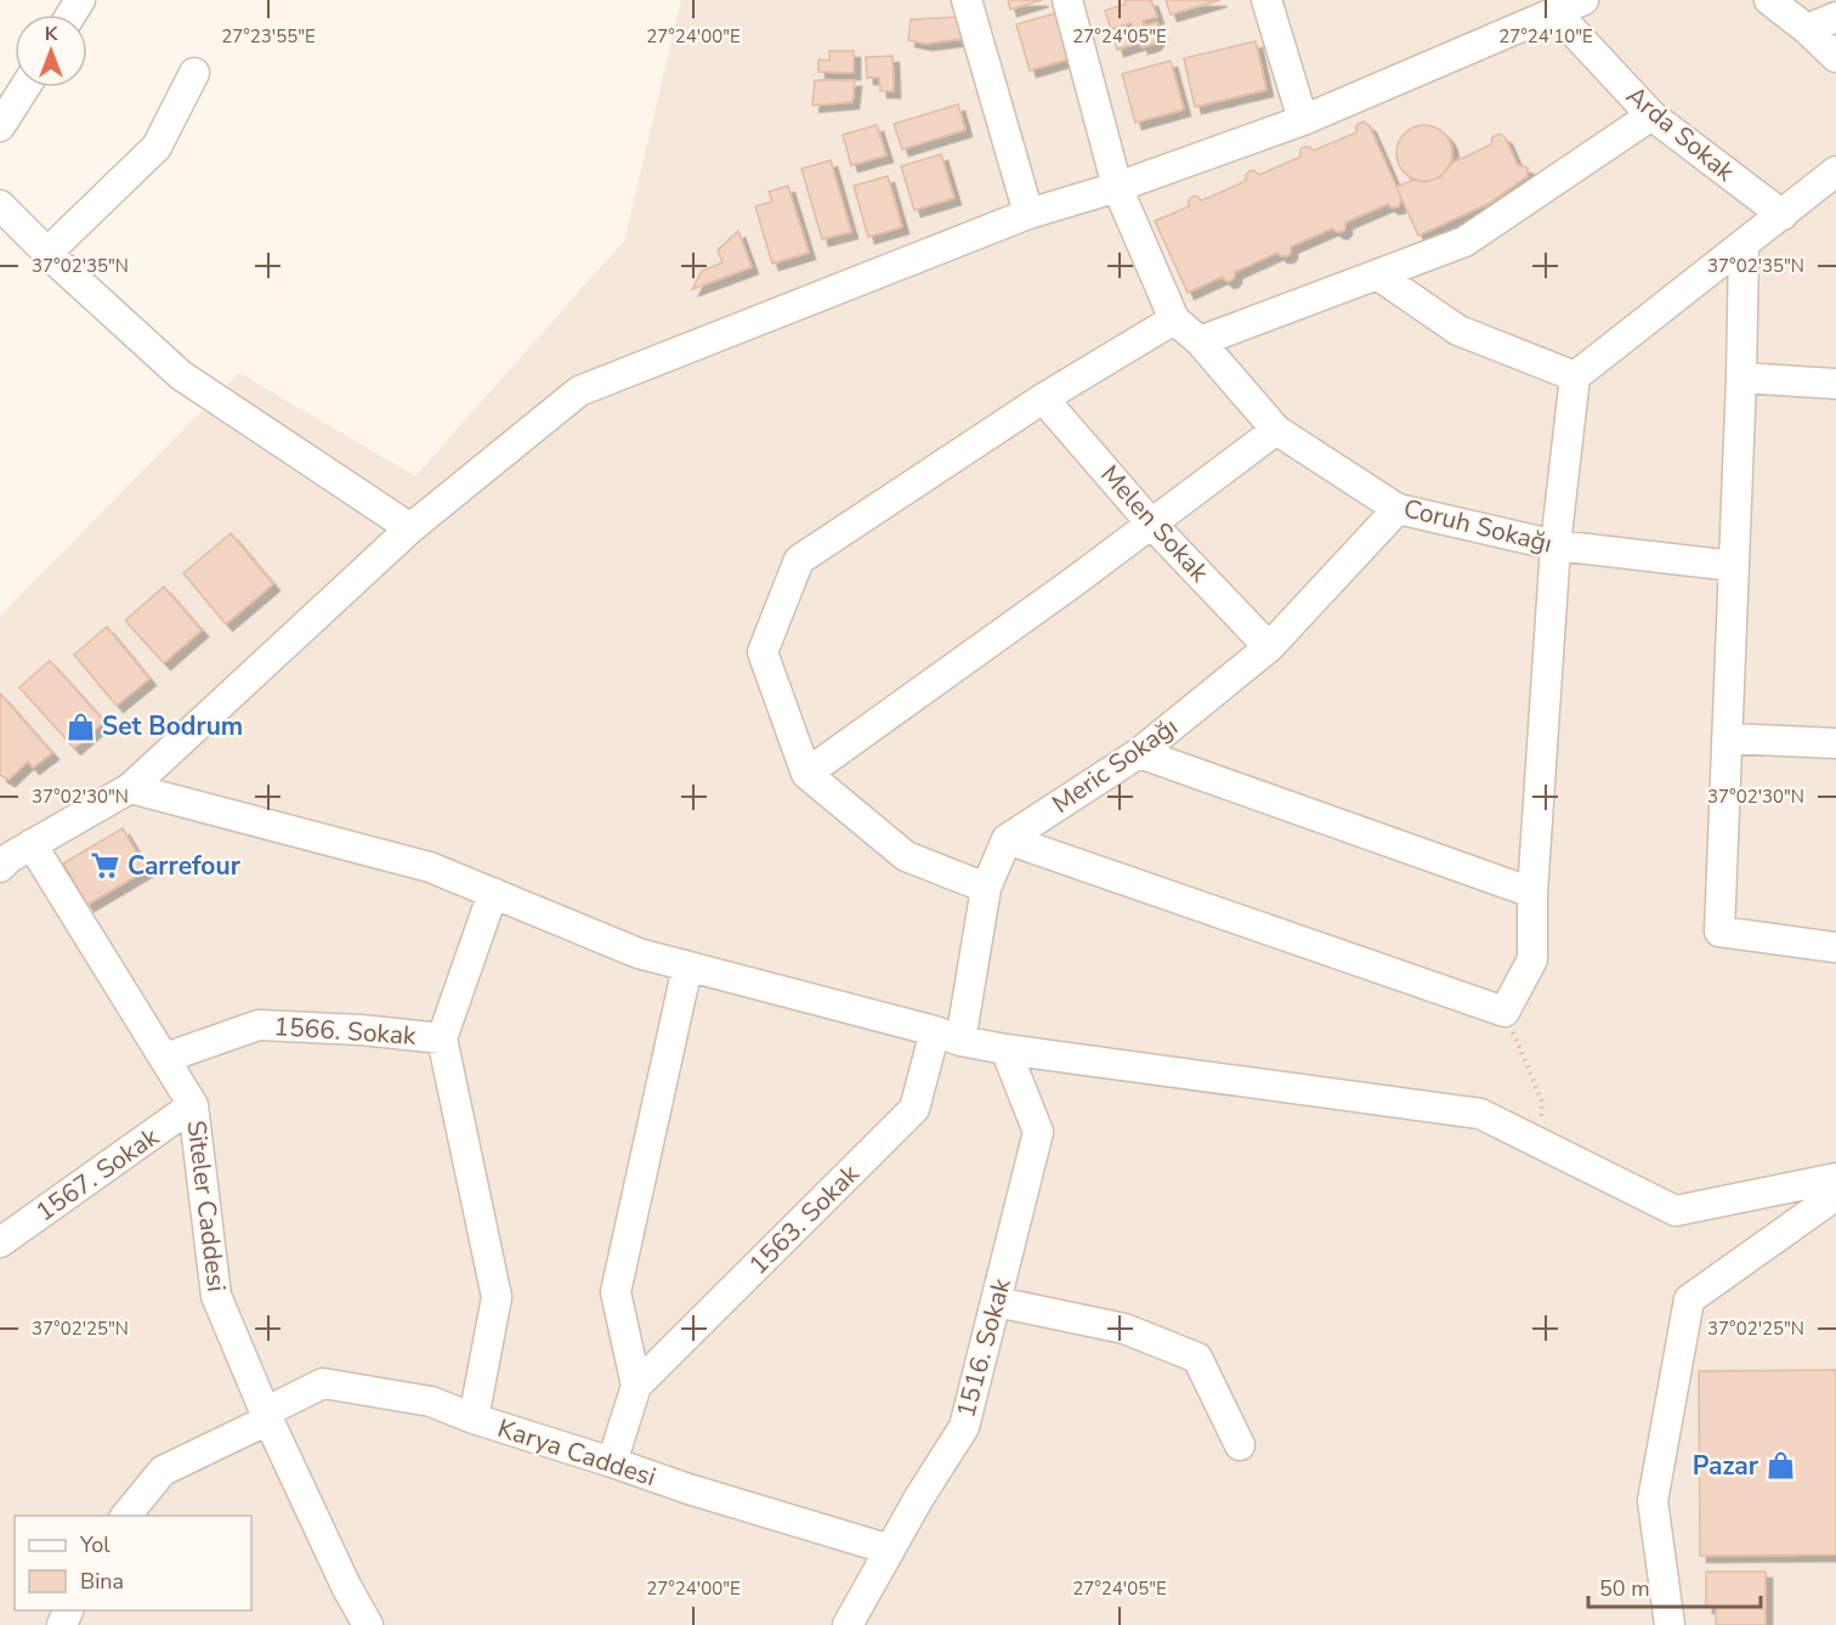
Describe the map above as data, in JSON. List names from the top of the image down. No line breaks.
{"streets":{"street":["Arda Sokak","Melen Sokak","Coruh Sokağı","Meric Sokağı","1566. Sokak","1567. Sokak","Siteler Caddesi","1563. Sokak","1516. Sokak","Karya Caddesi"]},"crossings":[["Melen Sokak","Meric Sokağı"],["Coruh Sokağı","Meric Sokağı"],["1566. Sokak","1567. Sokak"],["1566. Sokak","Siteler Caddesi"],["1567. Sokak","Siteler Caddesi"],["Siteler Caddesi","Karya Caddesi"],["1516. Sokak","Karya Caddesi"]],"places":{"shop":["Set Bodrum","Pazar"],"supermarket":["Carrefour"]},"legend":["Yol","Bina"],"scale_bar":"50 m","north":"top","coordinates":["27°23'55\"E","27°24'00\"E","27°24'05\"E","27°24'10\"E","37°02'35\"N","37°02'30\"N","37°02'25\"N"]}
